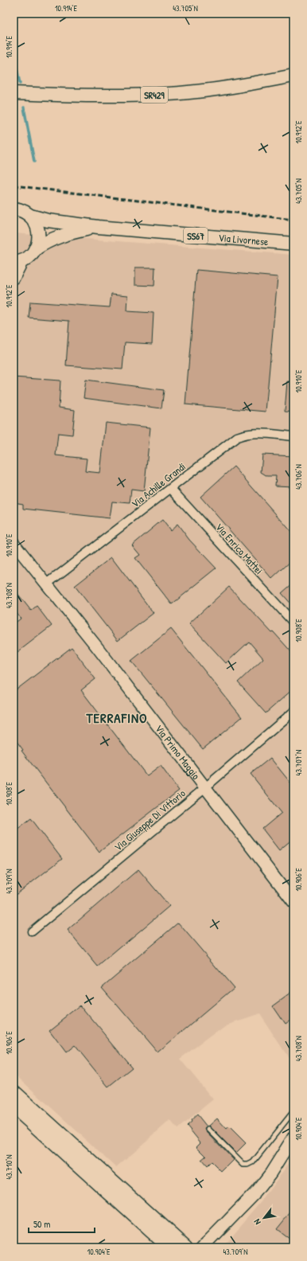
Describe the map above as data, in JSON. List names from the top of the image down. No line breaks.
{"streets":{"main road":["SR429","SS67","Via Livornese","Via Primo Maggio"],"street":["Via Achille Grandi","Via Enrico Mattei","Via Giuseppe Di Vittorio"]},"crossings":[["Via Achille Grandi","Via Enrico Mattei"],["Via Achille Grandi","Via Primo Maggio"],["Via Primo Maggio","Via Giuseppe Di Vittorio"]],"districts":["TERRAFINO"],"scale_bar":"50 m","north":"bottom left","coordinates":["10.914°E","43.705°N","10.912°E","10.910°E","43.706°N","43.708°N","10.908°E","43.707°N","10.906°E","43.709°N","10.904°E","43.710°N"]}
